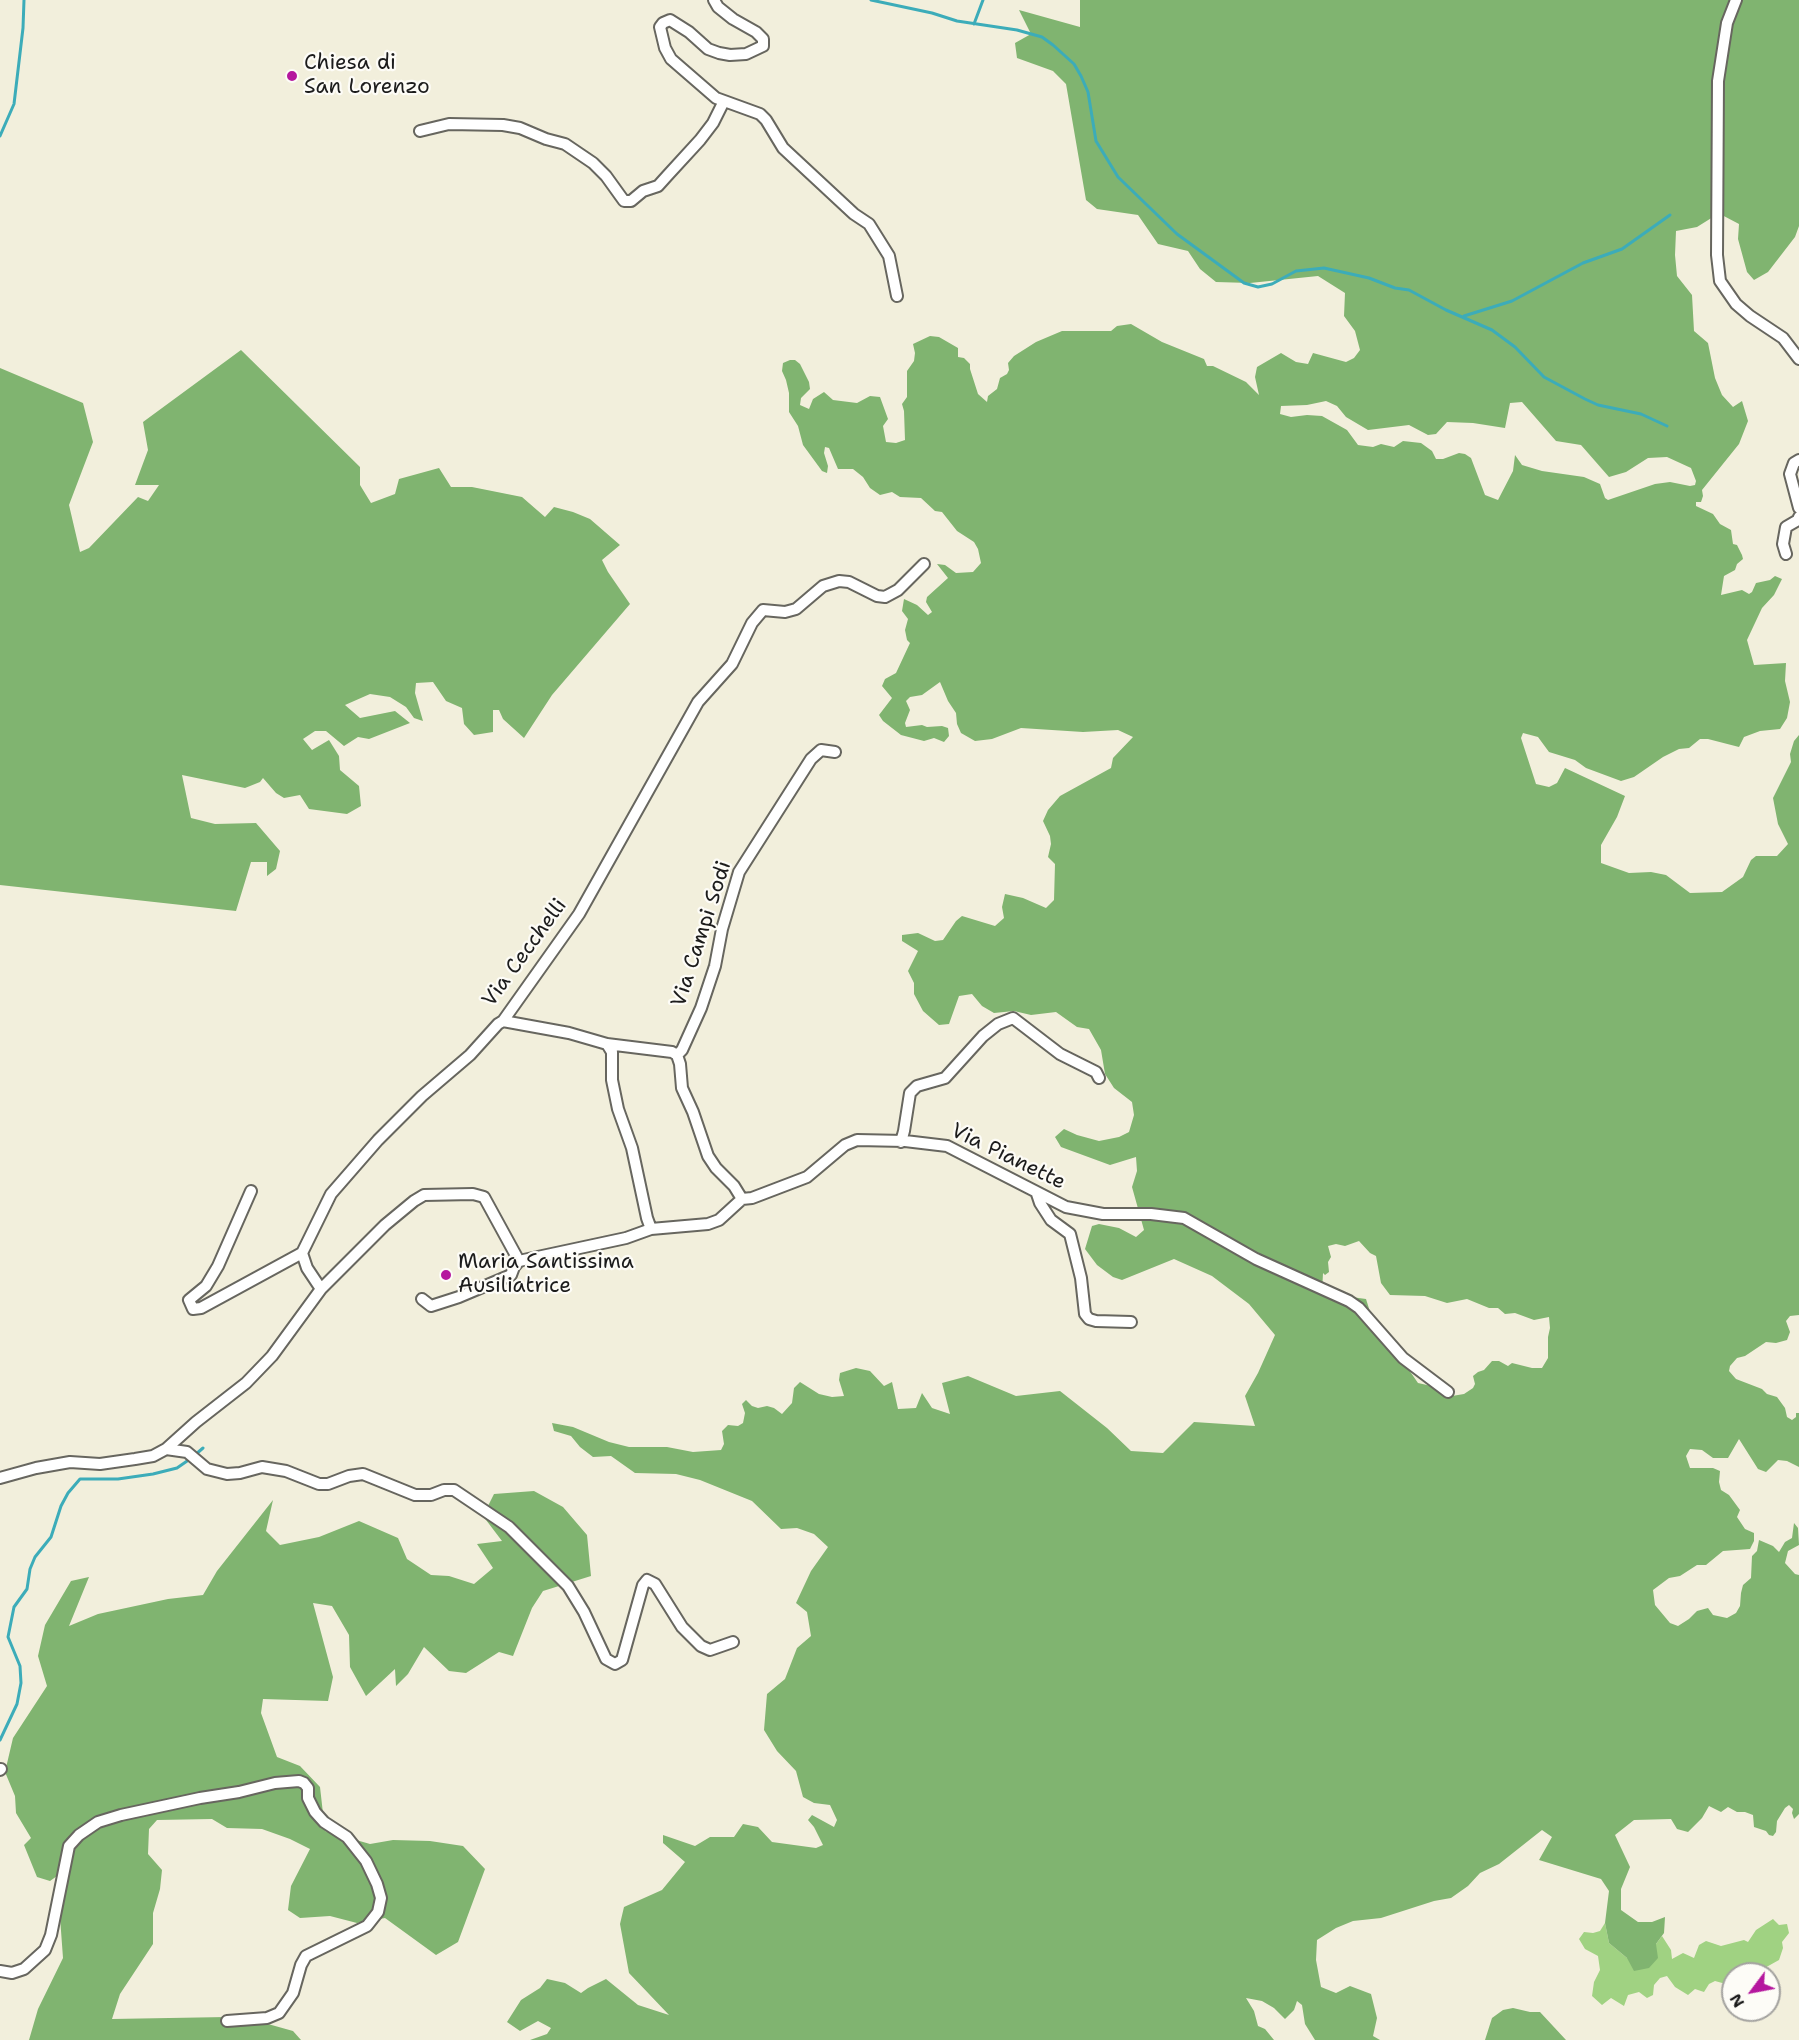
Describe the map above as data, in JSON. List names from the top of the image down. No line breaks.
{"streets":{"street":["Via Campi Sodi","Via Cecchelli","Via Pianette"]},"places":["Chiesa di San Lorenzo","Maria Santissima Ausiliatrice"],"north":"bottom left"}
